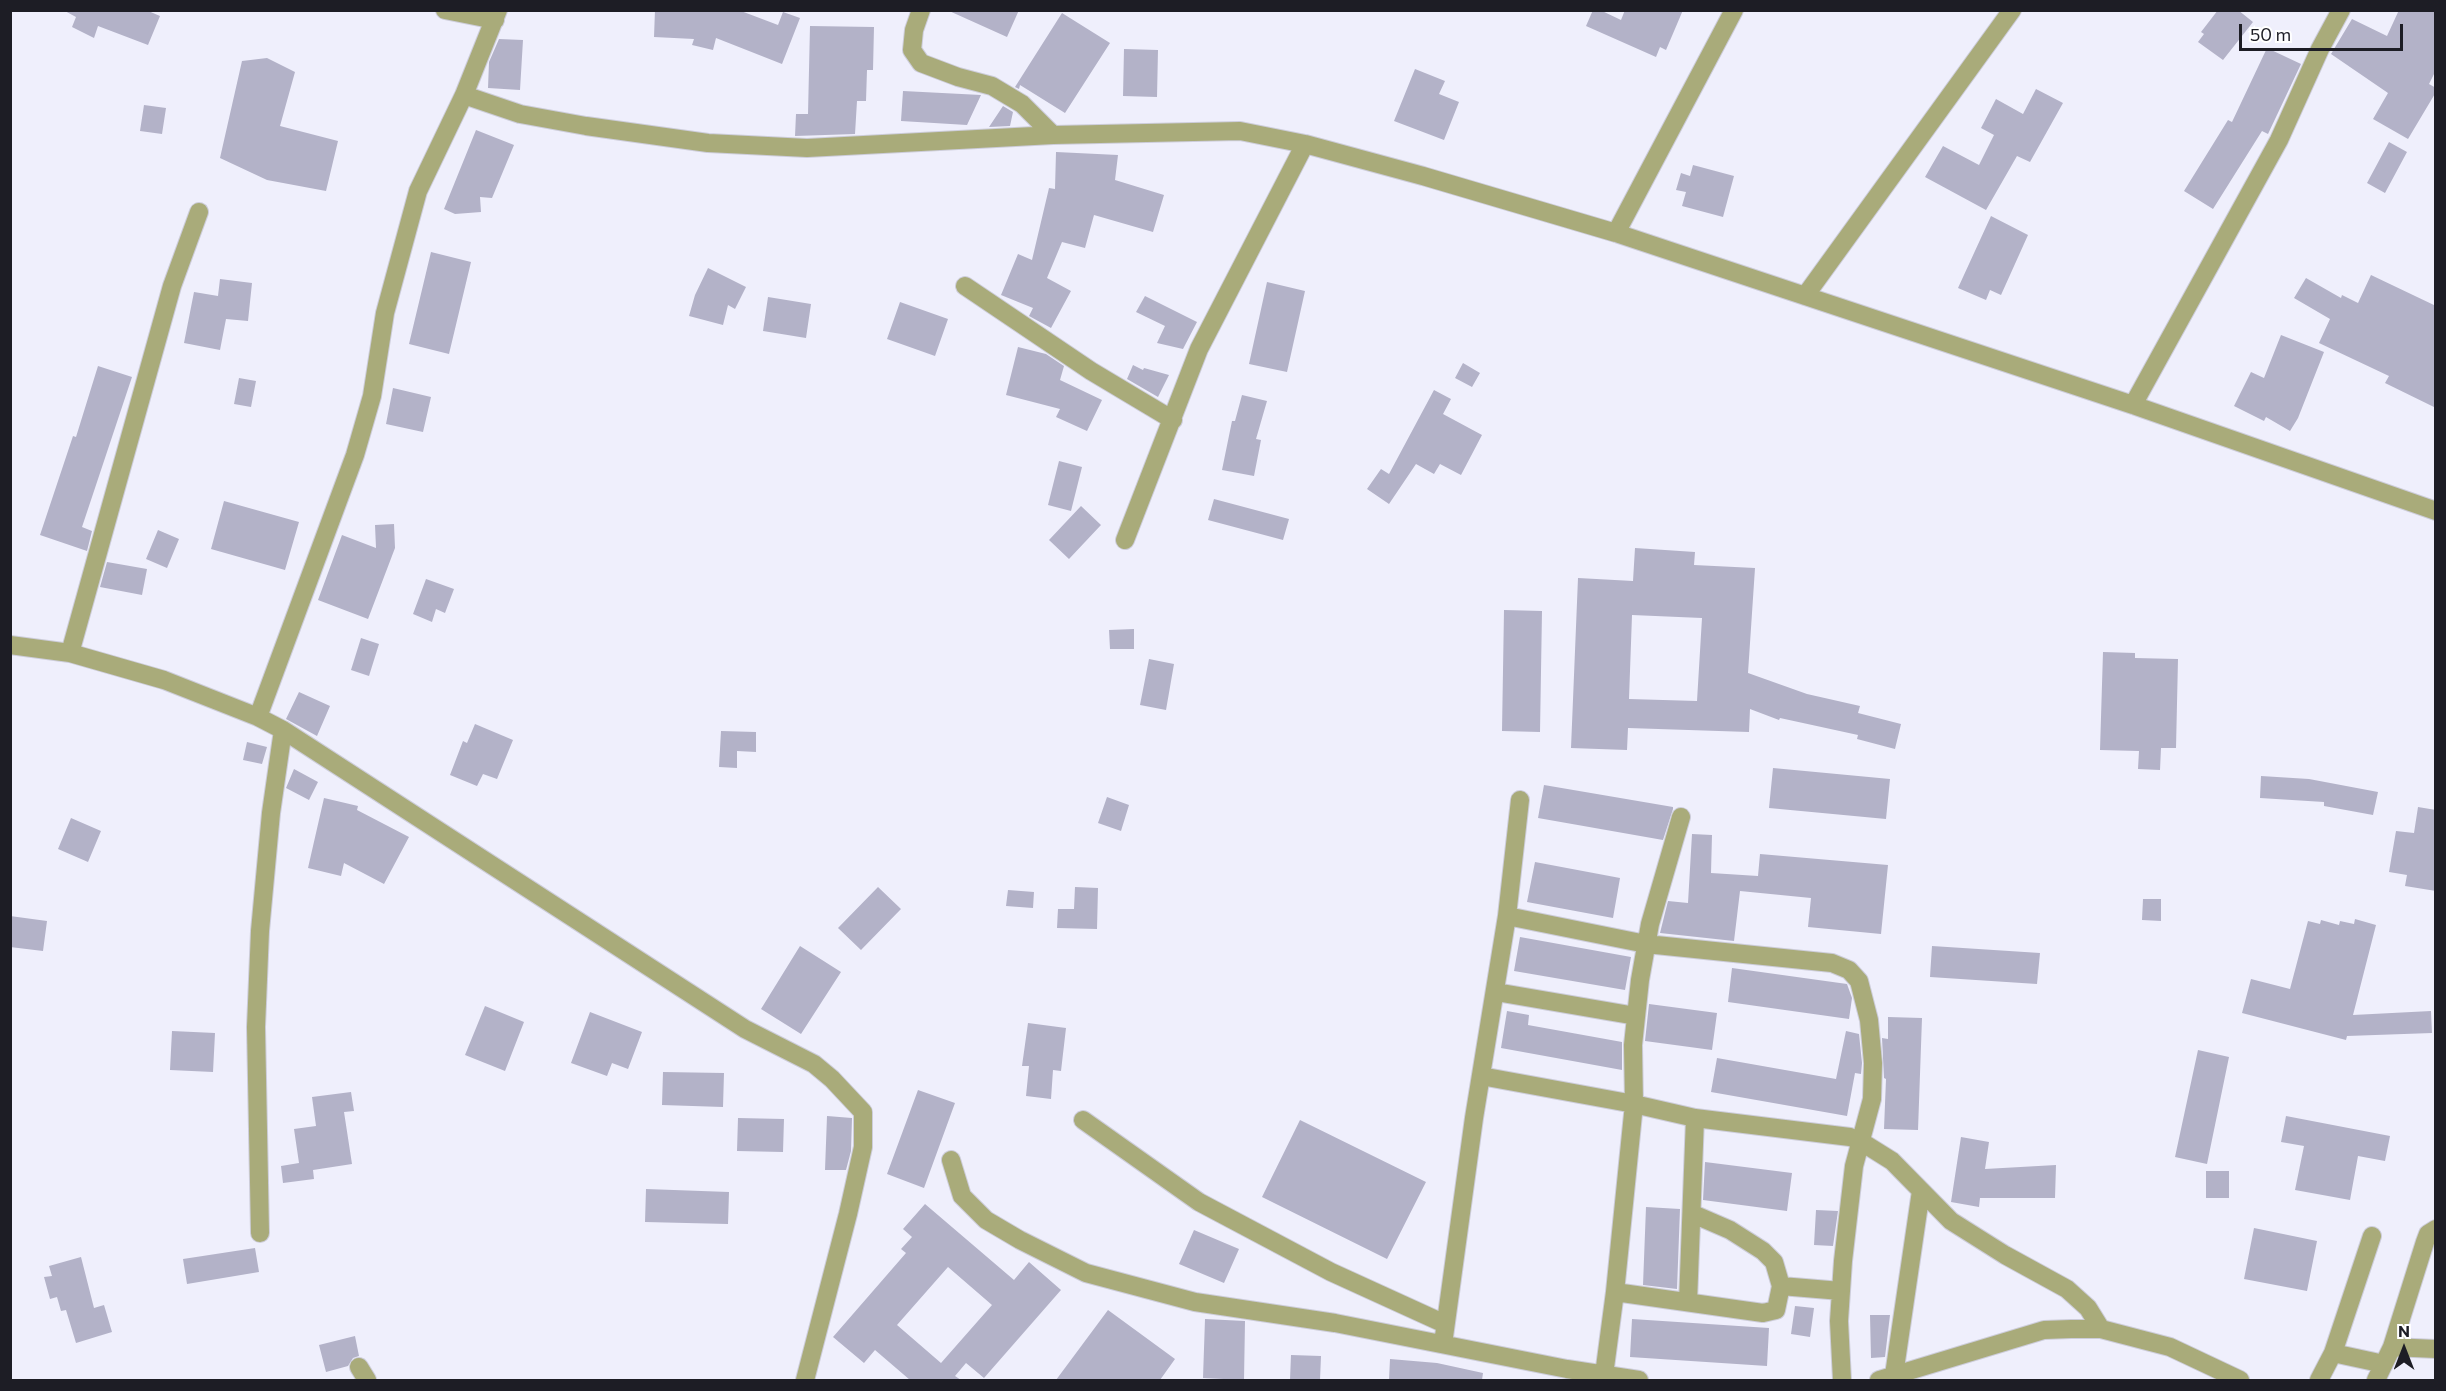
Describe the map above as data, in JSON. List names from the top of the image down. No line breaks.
{"scale_bar":"50 m","north":"top"}
